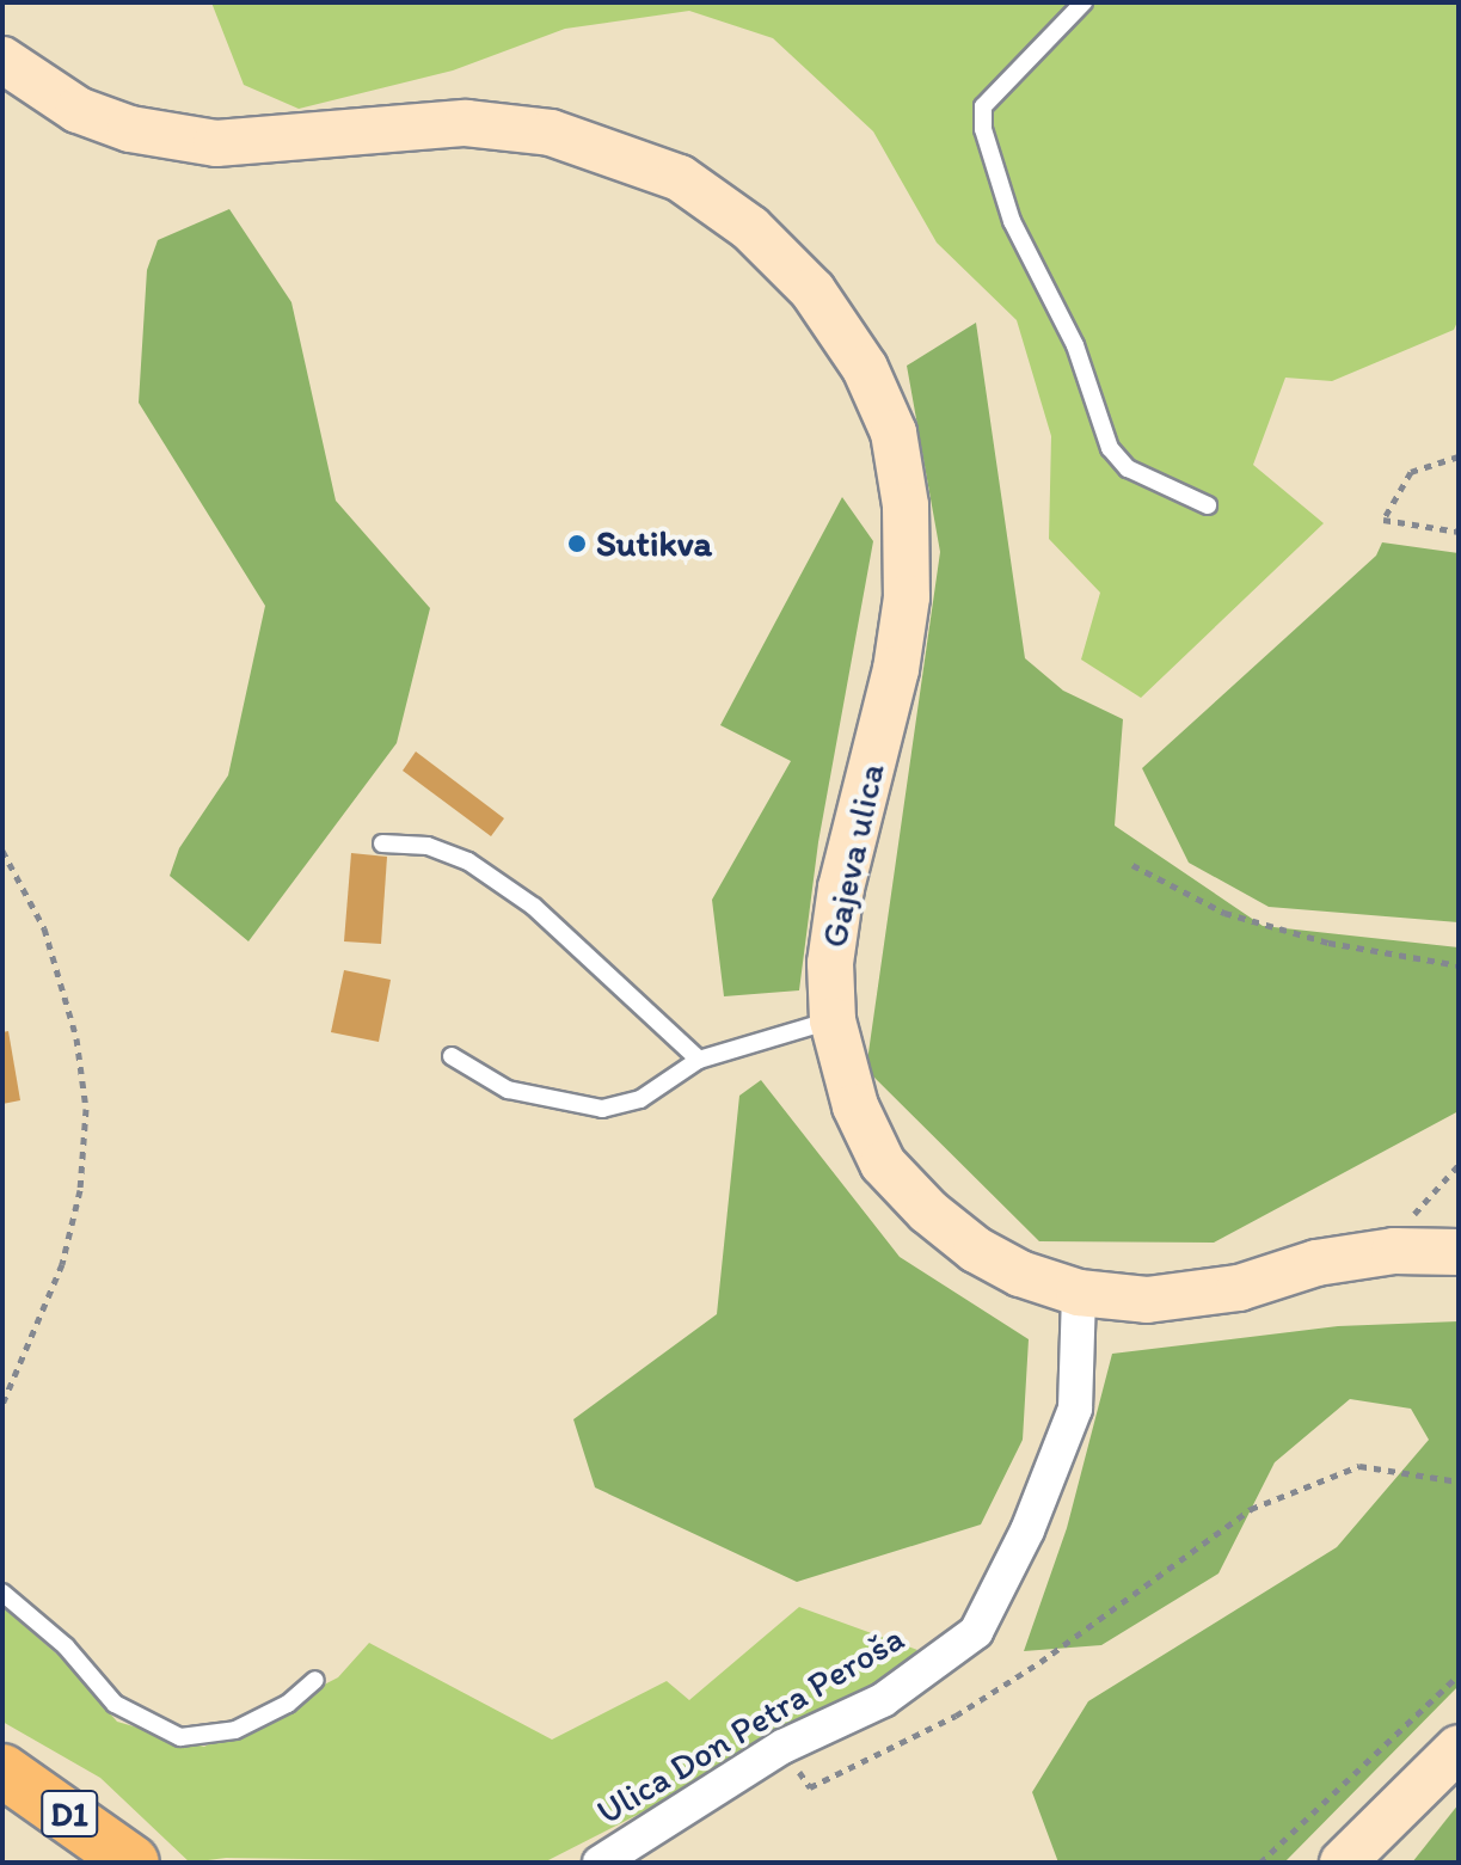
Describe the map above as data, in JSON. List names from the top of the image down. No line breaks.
{"streets":{"highway":["D1"],"main road":["Gajeva ulica"],"street":["Ulica Don Petra Peroša"]},"crossings":[["Gajeva ulica","Ulica Don Petra Peroša"]],"places":["Sutikva"]}
